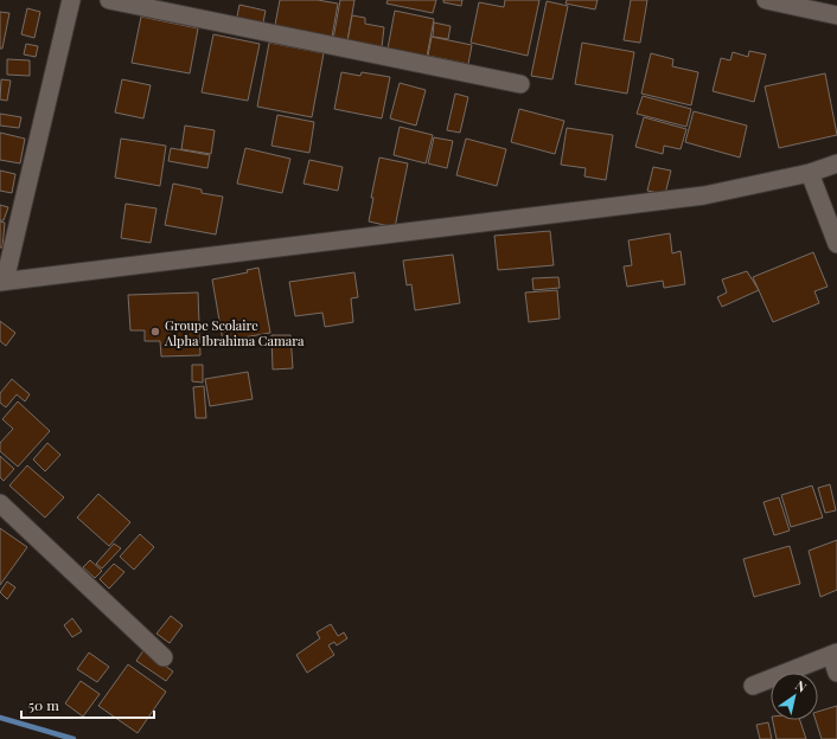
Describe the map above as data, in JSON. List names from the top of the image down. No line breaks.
{"places":["Groupe Scolaire Alpha Ibrahima Camara"],"scale_bar":"50 m","north":"top right"}
